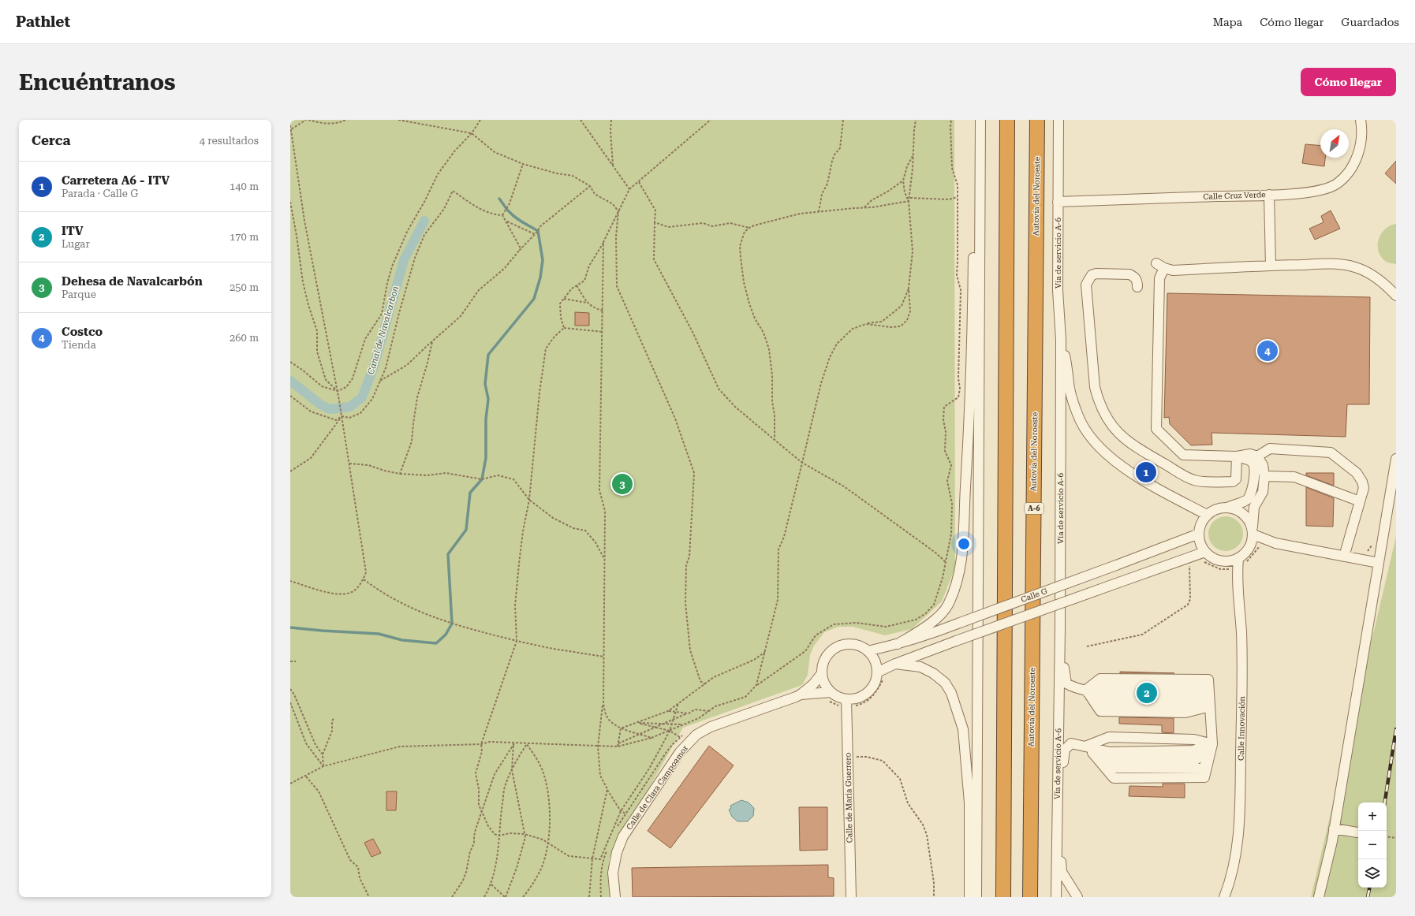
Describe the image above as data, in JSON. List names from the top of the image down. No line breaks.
{"streets":{"highway":["Autovía del Noroeste","A-6"],"street":["Calle Cruz Verde","Vía de servicio A-6","Calle G","Calle Innovación","Calle de Clara Campoamor","Calle de María Guerrero"]},"crossings":[["Calle Cruz Verde","Vía de servicio A-6"],["Calle G","Calle Innovación"],["Calle G","Calle de Clara Campoamor"],["Calle G","Calle de María Guerrero"],["Calle de Clara Campoamor","Calle de María Guerrero"]],"water":["Canal de Navalcarbon"],"north":"top right","page":{"header":"Pathlet","nav":["Mapa","Cómo llegar","Guardados"],"buttons":"Cómo llegar","title":"Encuéntranos","heading":["Cerca","4 resultados"],"list":[{"mark":"1","name":"Carretera A6 - ITV","note":"Parada · Calle G","value":"140 m"},{"mark":"2","name":"ITV","note":"Lugar","value":"170 m"},{"mark":"3","name":"Dehesa de Navalcarbón","note":"Parque","value":"250 m"},{"mark":"4","name":"Costco","note":"Tienda","value":"260 m"}],"pins":["4","1","3","2"],"map_buttons":["+","−"]}}
